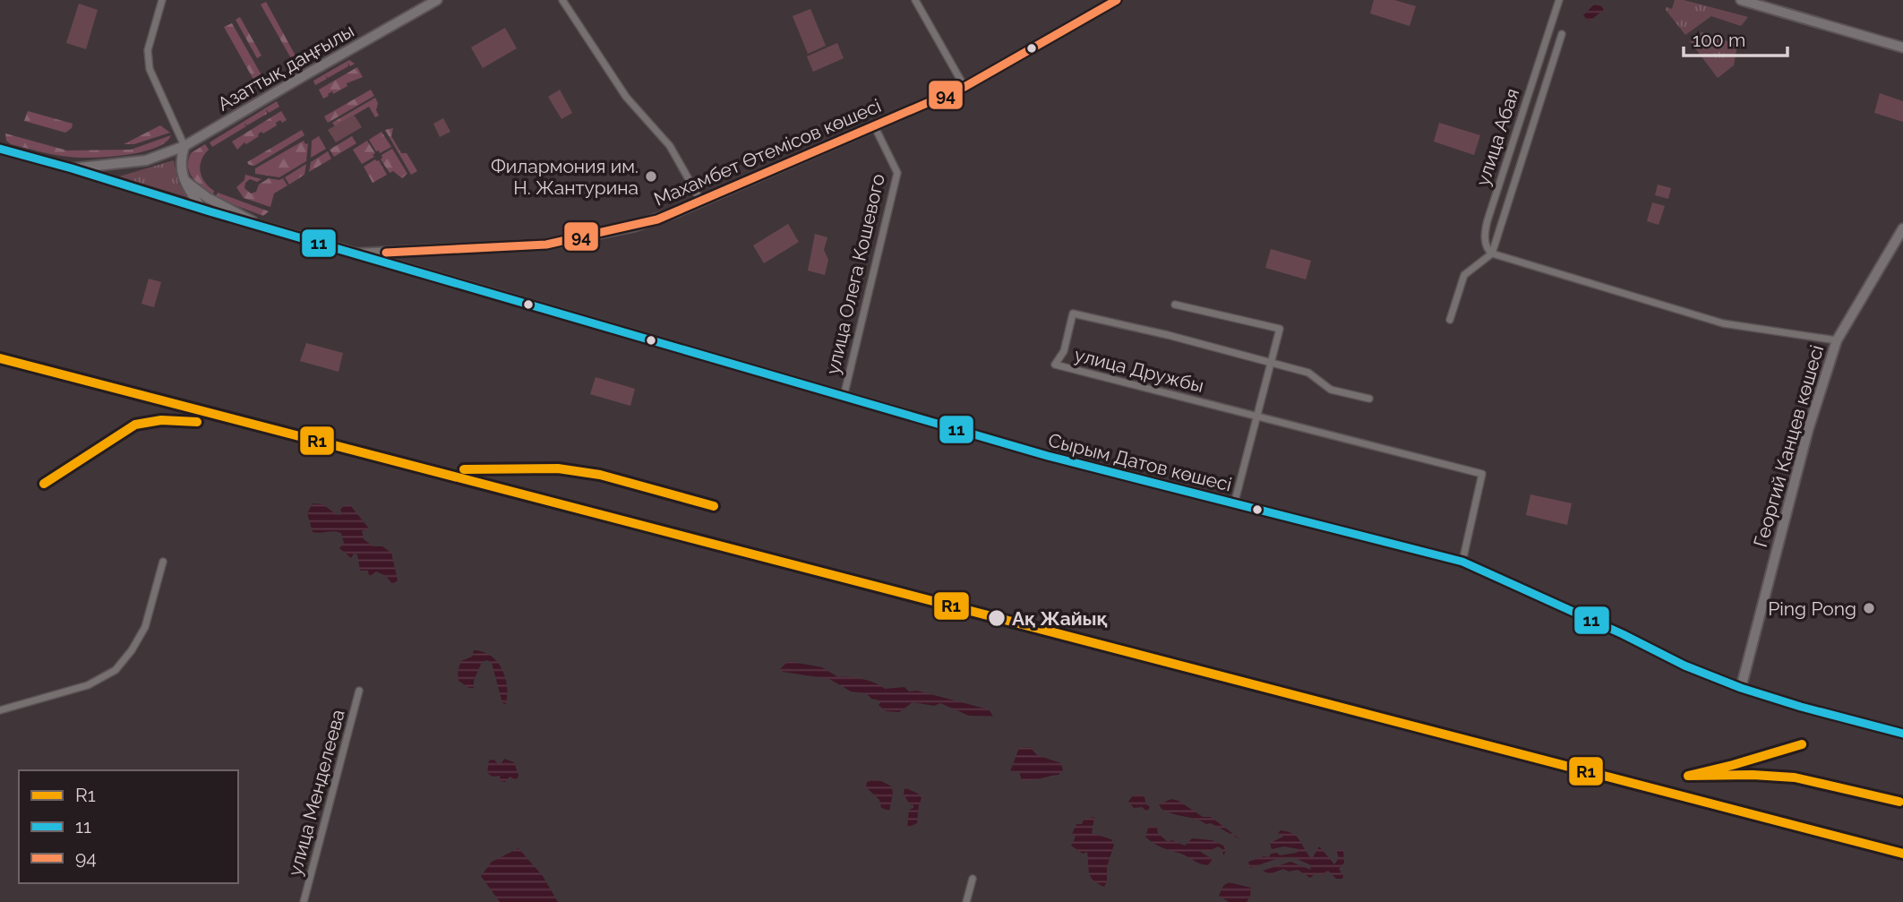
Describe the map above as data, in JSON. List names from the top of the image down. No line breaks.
{"streets":{"main road":["Азаттық даңғылы","Махамбет Өтемісов көшесі","Георгий Канцев көшесі","Сырым Датов көшесі"],"street":["улица Абая","улица Олега Кошевого","улица Дружбы","улица Менделеева"]},"crossings":[["Азаттық даңғылы","Махамбет Өтемісов көшесі"],["Махамбет Өтемісов көшесі","улица Олега Кошевого"],["Махамбет Өтемісов көшесі","Сырым Датов көшесі"],["улица Олега Кошевого","Сырым Датов көшесі"],["улица Дружбы","Сырым Датов көшесі"],["Георгий Канцев көшесі","Сырым Датов көшесі"]],"places":["Филармония им. Н. Жантурина","Ping Pong","Ақ Жайық"],"lines":["transit line 94","transit line 11","transit line R1"],"legend":["R1","11","94"],"scale_bar":"100 m"}
